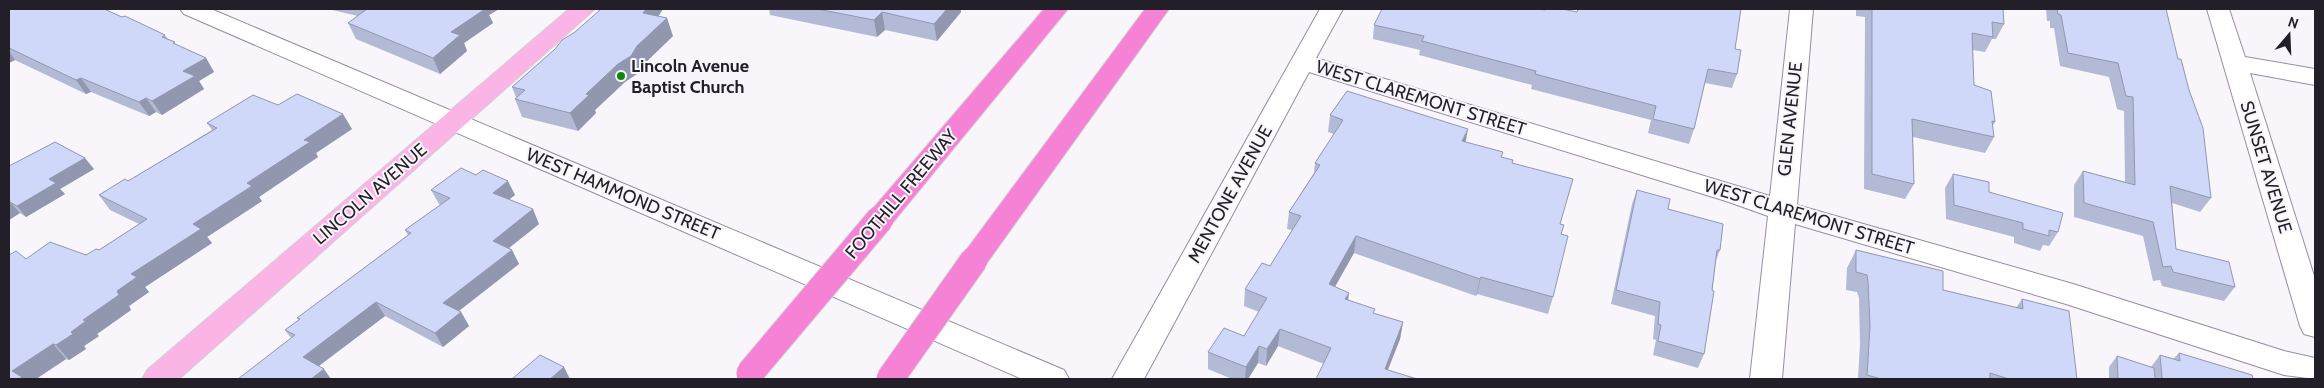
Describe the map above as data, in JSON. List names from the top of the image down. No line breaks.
{"streets":{"highway":["FOOTHILL FREEWAY"],"main road":["LINCOLN AVENUE"],"street":["WEST CLAREMONT STREET","GLEN AVENUE","SUNSET AVENUE","WEST HAMMOND STREET","MENTONE AVENUE"]},"crossings":[["WEST CLAREMONT STREET","GLEN AVENUE"],["WEST CLAREMONT STREET","MENTONE AVENUE"],["LINCOLN AVENUE","WEST HAMMOND STREET"]],"places":["Lincoln Avenue Baptist Church"],"north":"top"}
